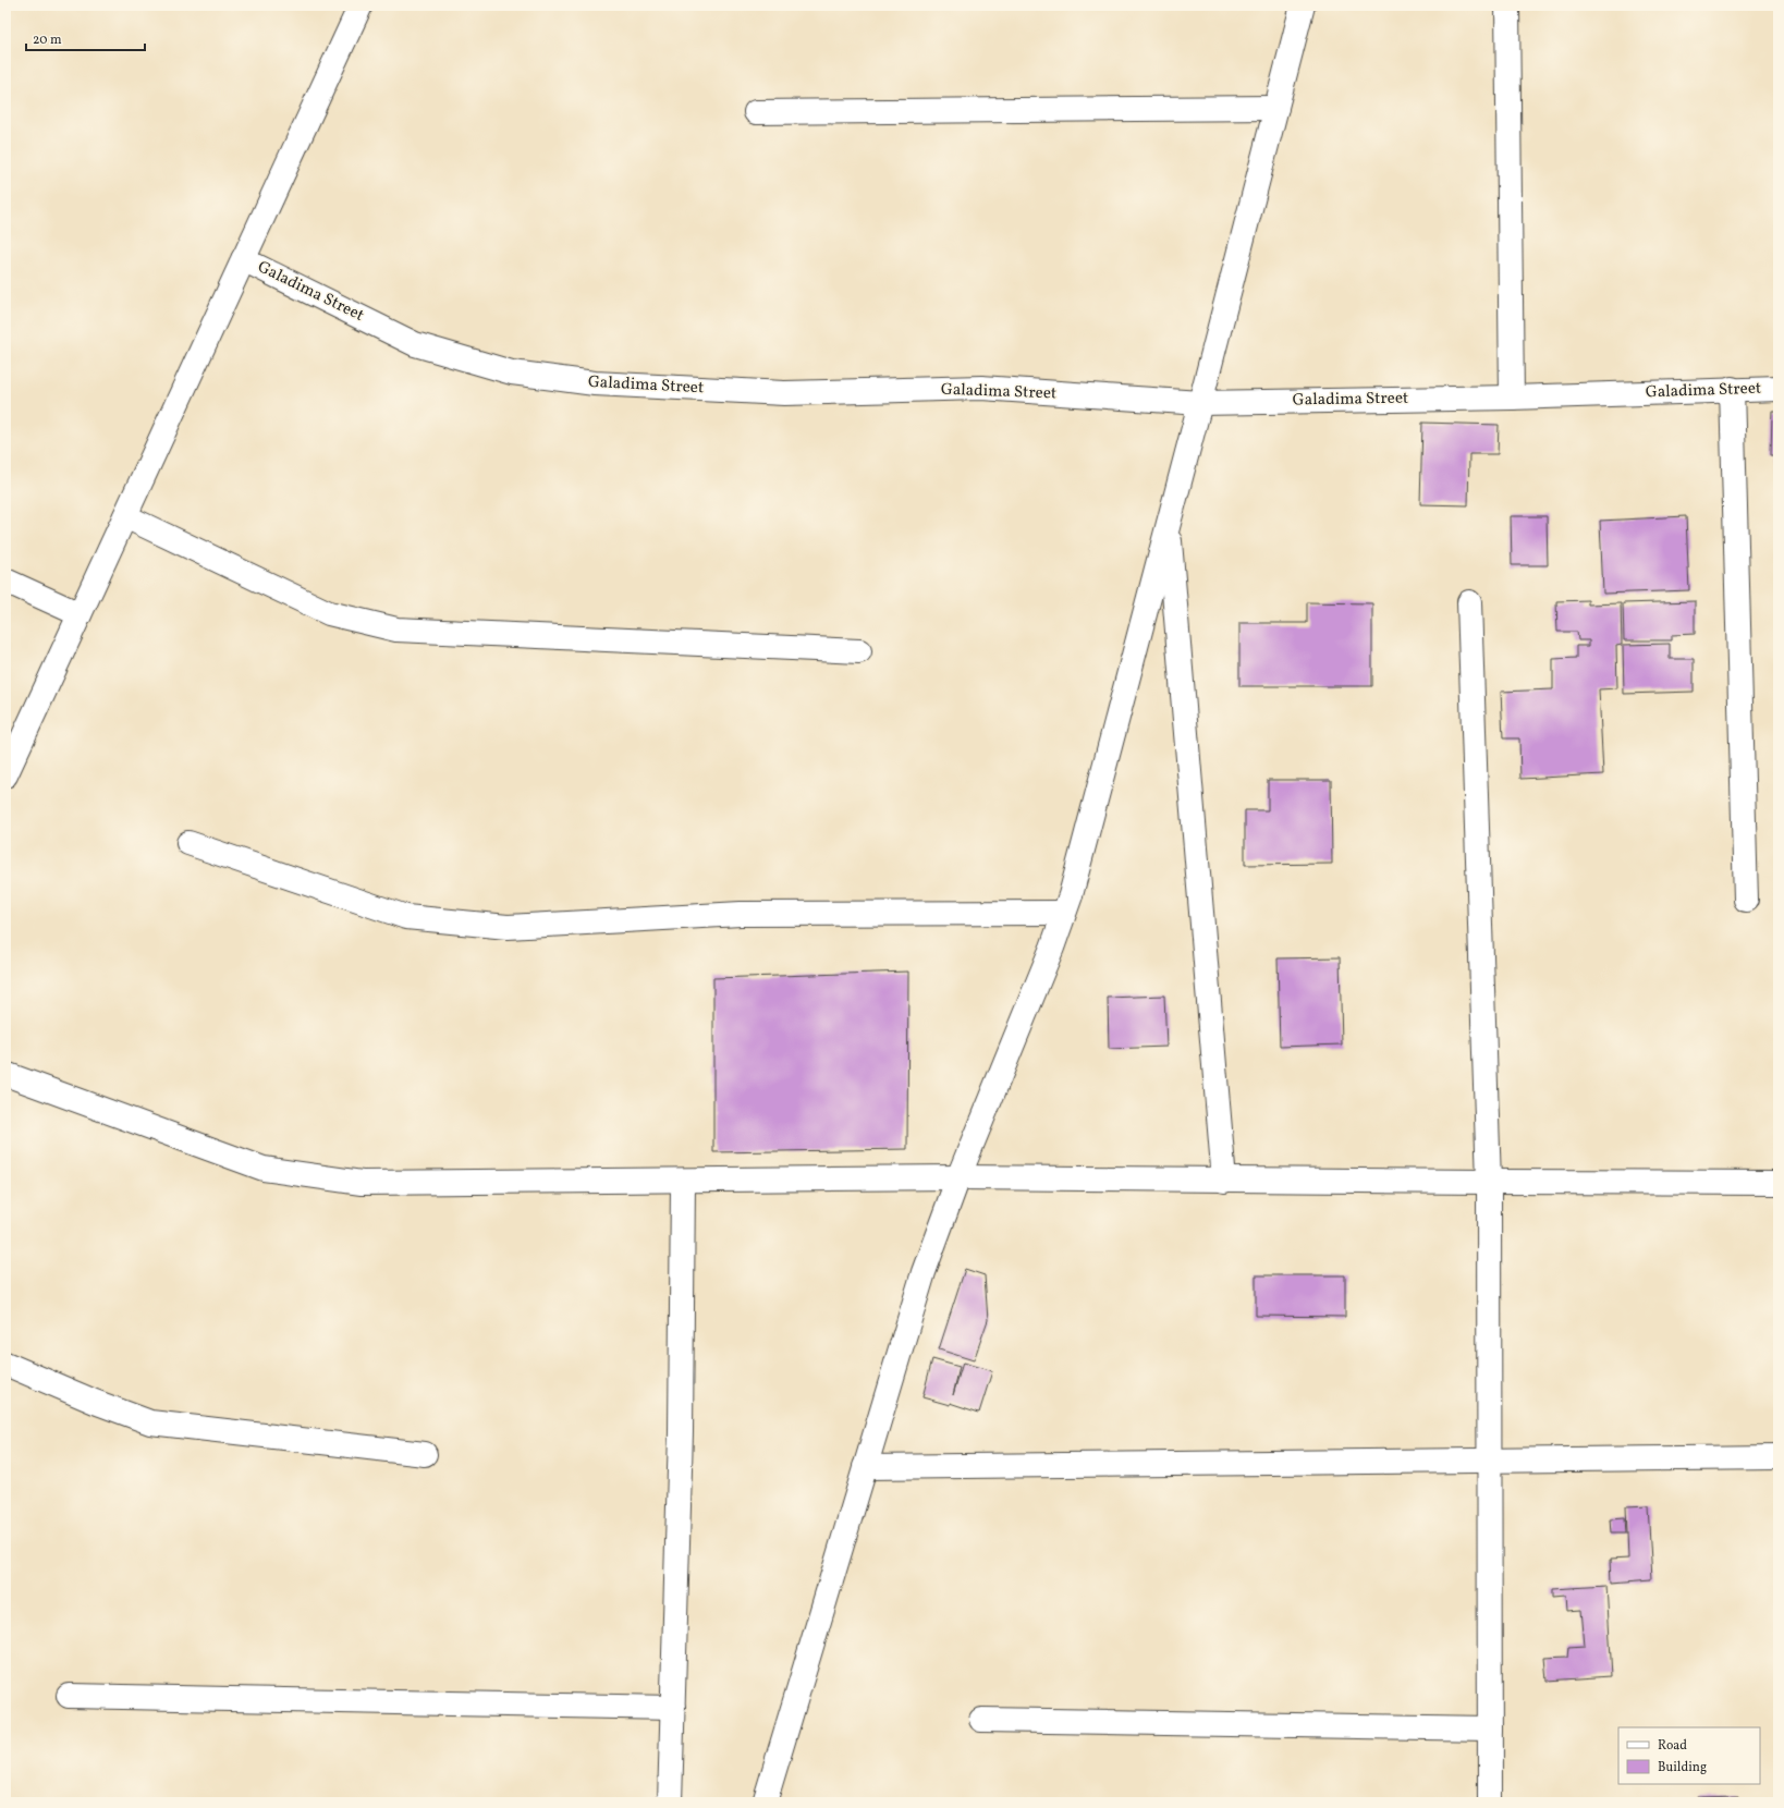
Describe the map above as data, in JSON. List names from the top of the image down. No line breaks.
{"streets":{"street":["Galadima Street"]},"legend":["Road","Building"],"scale_bar":"20 m"}
